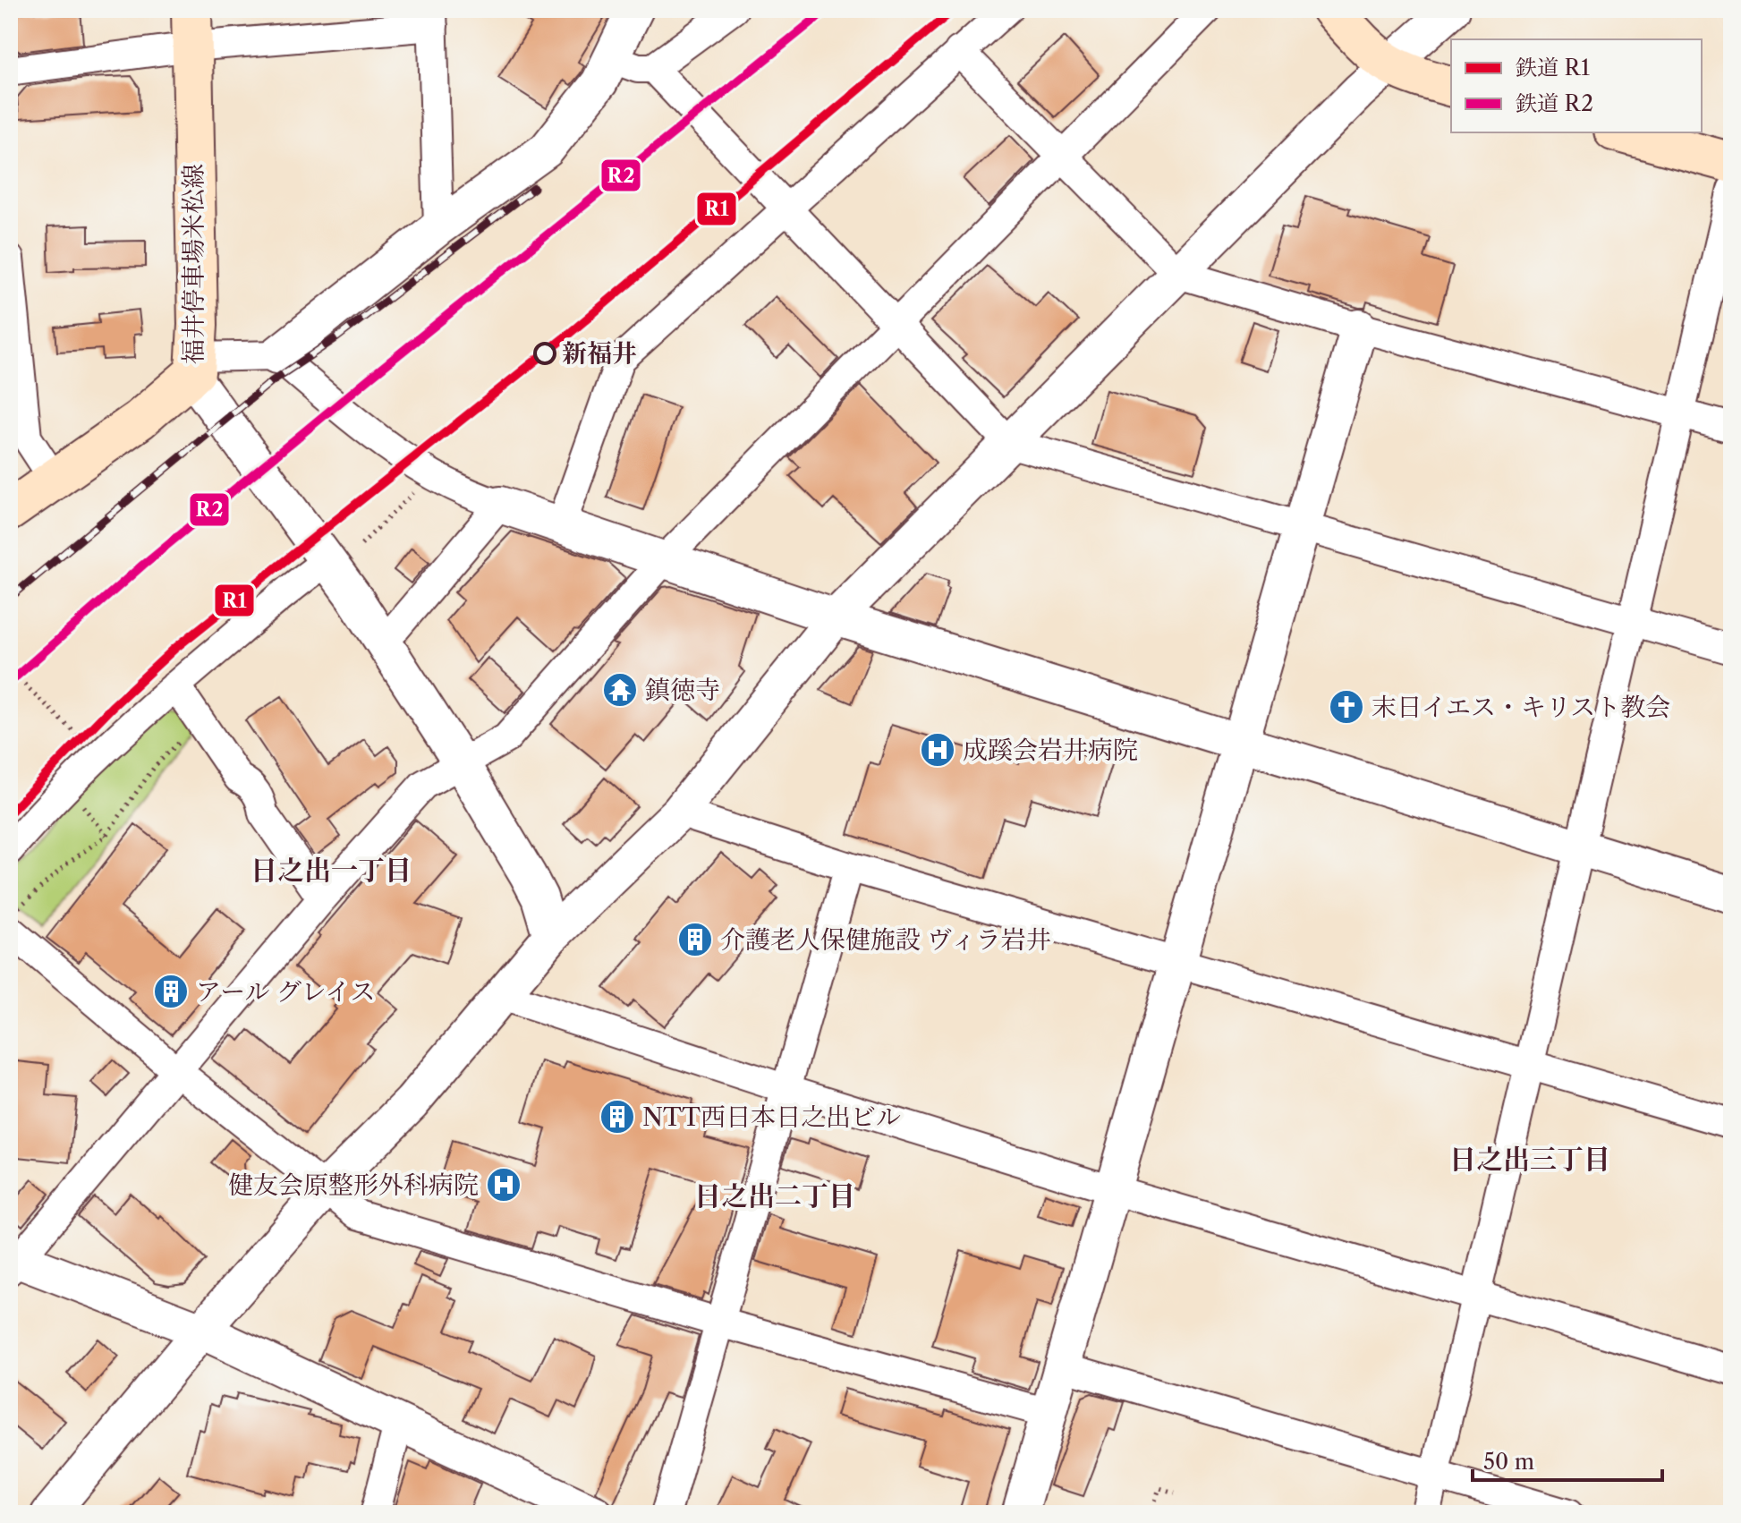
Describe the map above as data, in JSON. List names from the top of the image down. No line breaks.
{"streets":{"main road":["福井停車場米松線"]},"districts":["日之出一丁目","日之出三丁目","日之出二丁目"],"places":{"other":["新福井"],"temple":["鎮徳寺"],"church":["末日イエス・キリスト教会"],"hospital":["成蹊会岩井病院","健友会原整形外科病院"],"building":["介護老人保健施設 ヴィラ岩井","アール グレイス","NTT西日本日之出ビル"]},"lines":["rail line R1","rail line R2"],"legend":["鉄道 R1","鉄道 R2"],"scale_bar":"50 m"}
